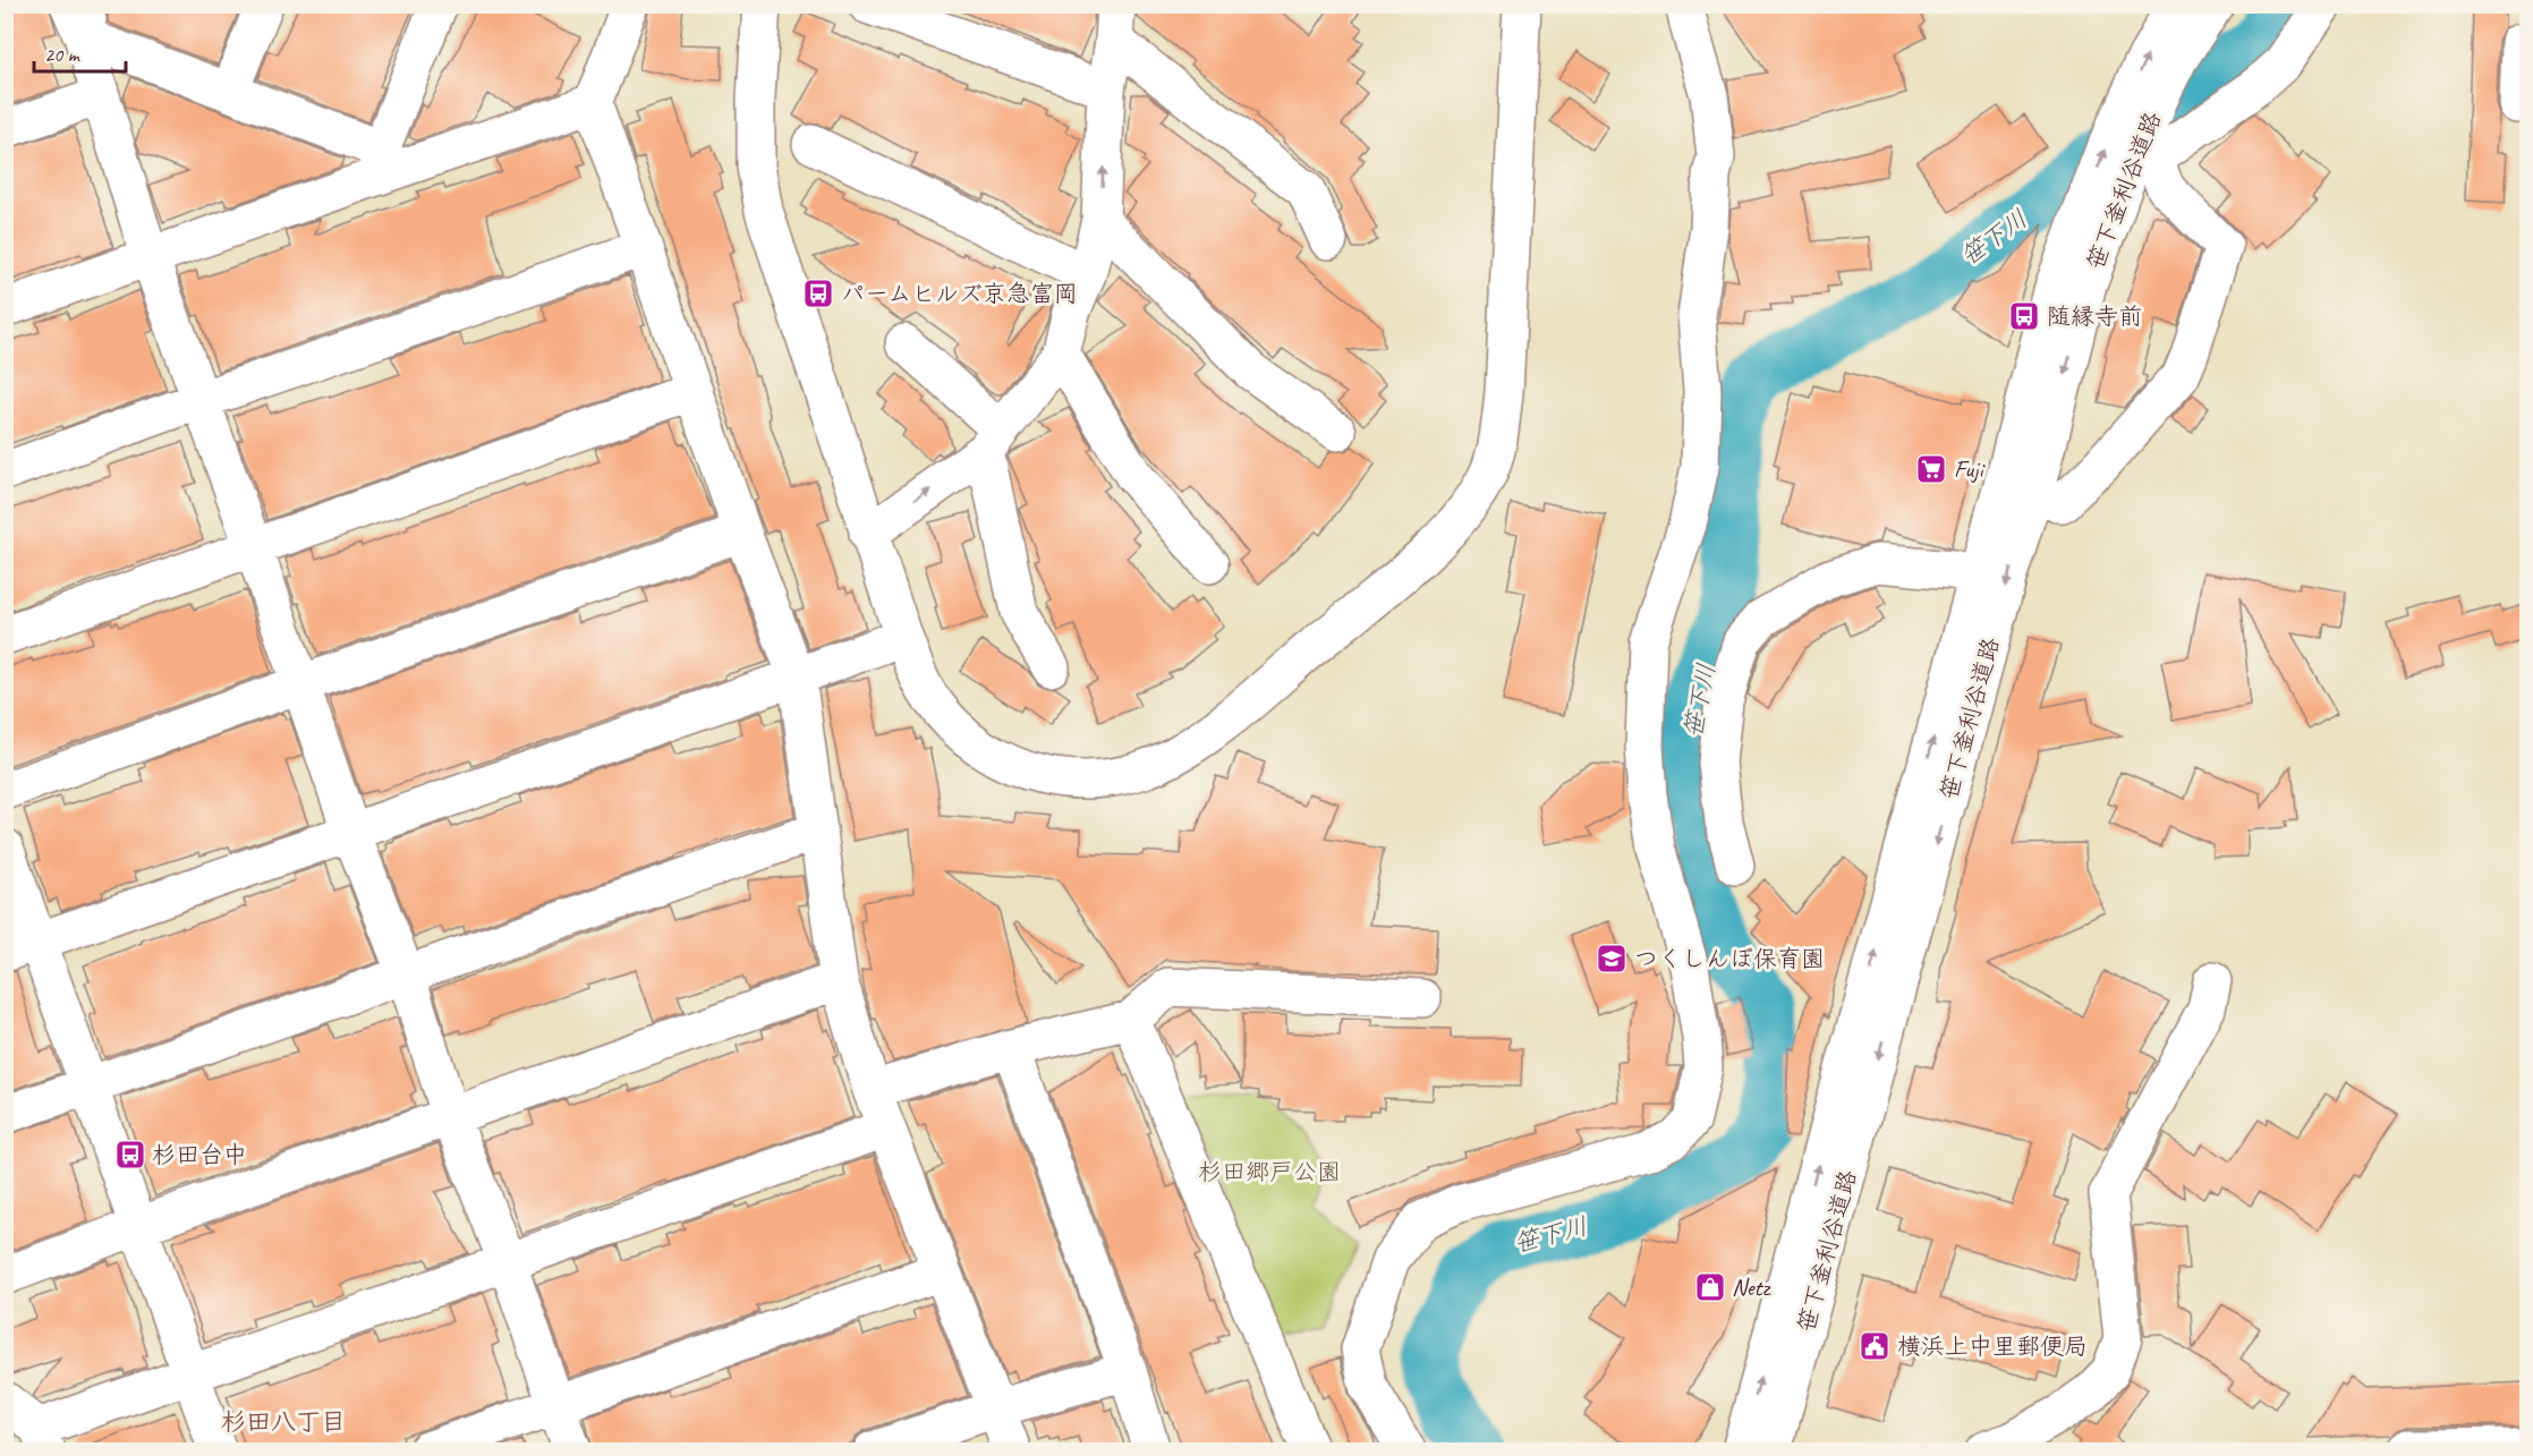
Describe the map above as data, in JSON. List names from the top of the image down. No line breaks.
{"streets":{"street":["笹下釜利谷道路"]},"districts":["杉田八丁目"],"water":["笹下川"],"parks":["杉田郷戸公園"],"places":{"bus stop":["パームヒルズ京急富岡","随縁寺前","杉田台中"],"supermarket":["Fuji"],"school or university":["つくしんぼ保育園"],"shop":["Netz"],"public building":["横浜上中里郵便局"]},"scale_bar":"20 m"}
